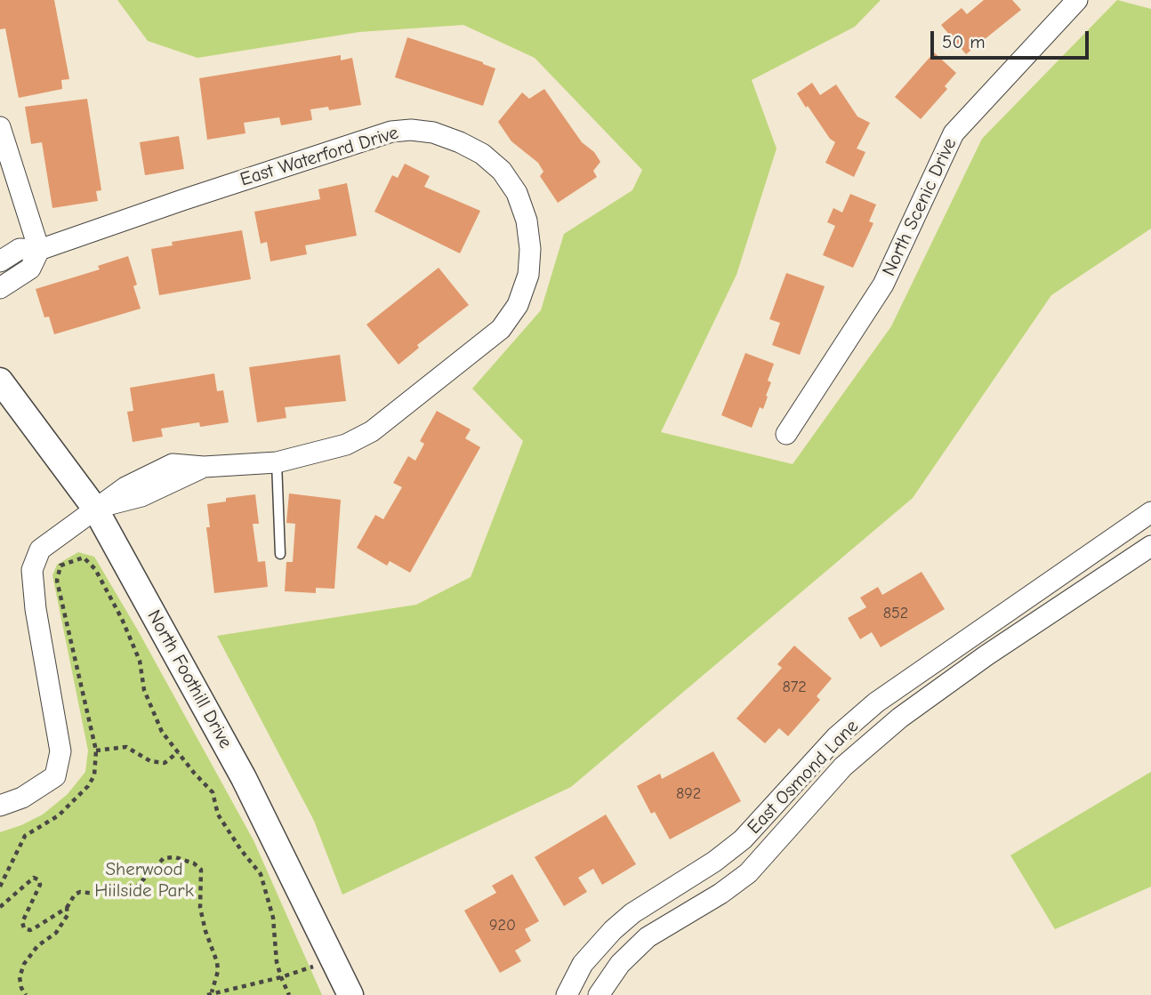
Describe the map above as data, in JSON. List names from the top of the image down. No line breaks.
{"streets":{"street":["East Waterford Drive","North Scenic Drive","North Foothill Drive","East Osmond Lane"]},"crossings":[["East Waterford Drive","North Foothill Drive"]],"parks":["Sherwood Hiilside Park"],"house_numbers":["852","872","892","920"],"scale_bar":"50 m"}
